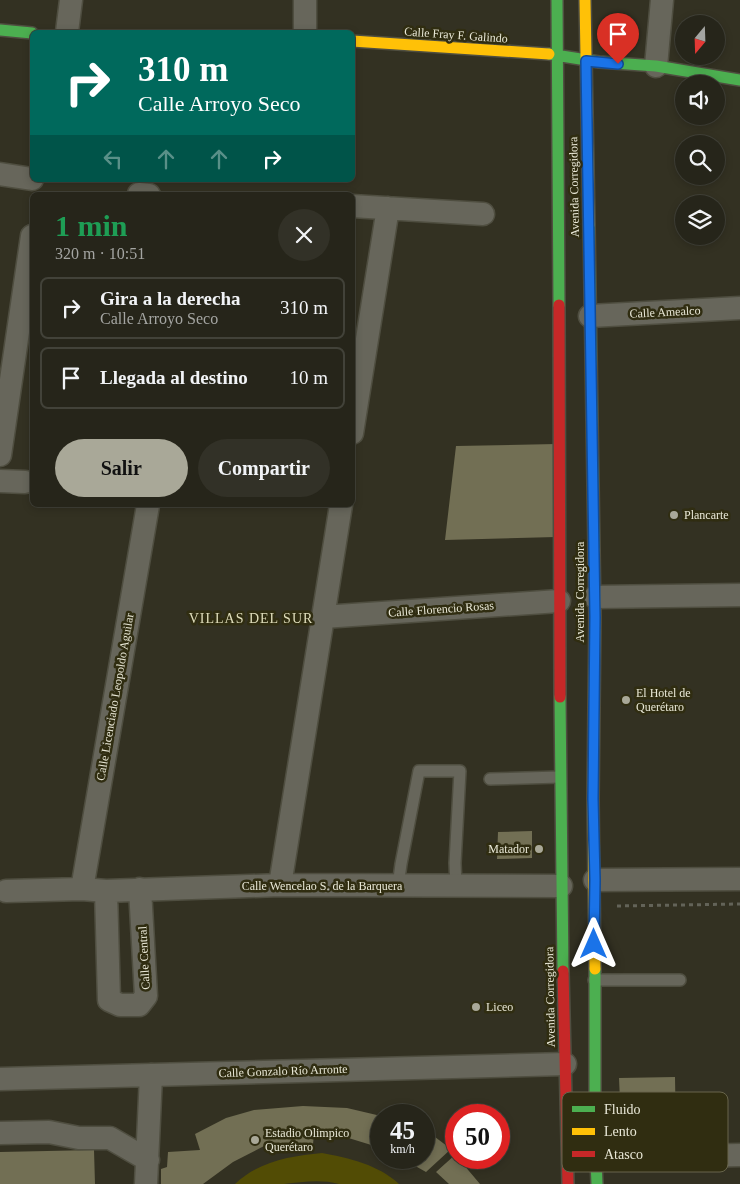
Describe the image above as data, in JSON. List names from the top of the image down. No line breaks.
{"streets":{"main road":["Calle Fray F. Galindo","Avenida Corregidora"],"street":["Calle Amealco","Calle Florencio Rosas","Calle Licenciado Leopoldo Aguilar","Calle Wencelao S. de la Barquera","Calle Central","Calle Gonzalo Río Arronte"]},"crossings":[["Calle Fray F. Galindo","Avenida Corregidora"],["Avenida Corregidora","Calle Amealco"],["Avenida Corregidora","Calle Florencio Rosas"],["Avenida Corregidora","Calle Wencelao S. de la Barquera"],["Avenida Corregidora","Calle Gonzalo Río Arronte"],["Calle Licenciado Leopoldo Aguilar","Calle Wencelao S. de la Barquera"],["Calle Wencelao S. de la Barquera","Calle Central"]],"districts":["VILLAS DEL SUR"],"places":["Plancarte","El Hotel de Querétaro","Matador","Liceo","Estadio Olimpico Querétaro"],"legend":["Fluido","Lento","Atasco"],"north":"bottom","page":{"turn":["310 m","Calle Arroyo Seco"],"heading":["1 min","320 m · 10:51"],"list":[{"name":"Gira a la derecha","note":"Calle Arroyo Seco","value":"310 m"},{"name":"Llegada al destino","value":"10 m"}],"buttons":["Salir","Compartir"],"speed":"45 km/h","limit":"50"}}
